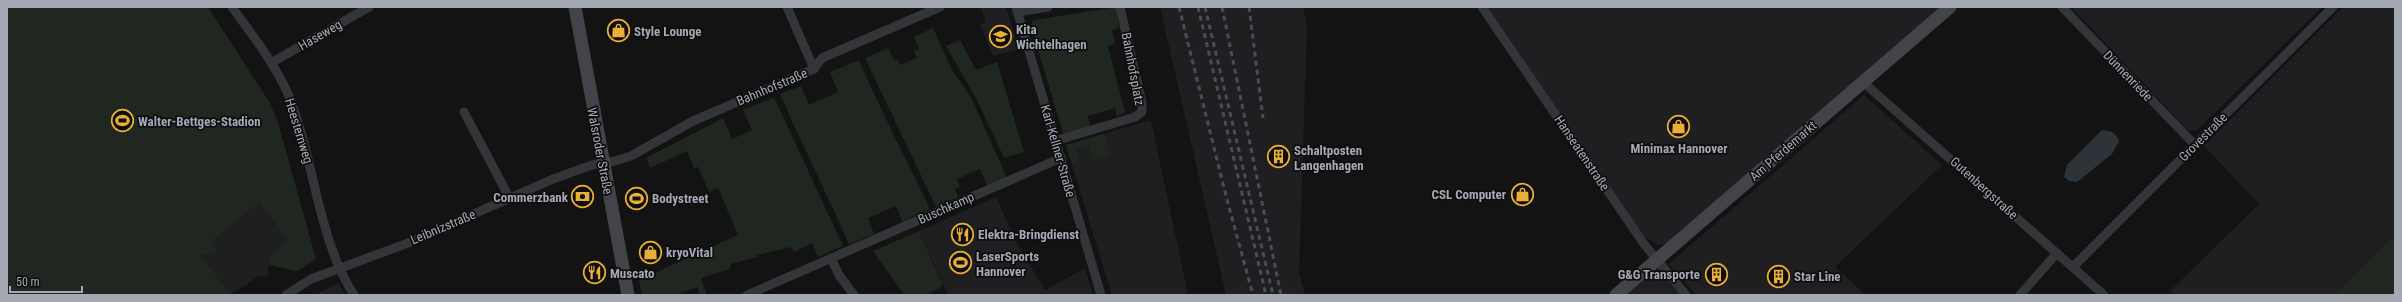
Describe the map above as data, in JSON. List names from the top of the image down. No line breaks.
{"streets":{"street":["Haseweg","Bahnhofsplatz","Dünnenriede","Bahnhofstraße","Heesternweg","Grovestraße","Walsroder Straße","Karl-Kellner-Straße","Am Pferdemarkt","Hanseatenstraße","Gutenbergstraße","Buschkamp","Leibnizstraße"]},"crossings":[["Haseweg","Heesternweg"],["Bahnhofsplatz","Karl-Kellner-Straße"],["Dünnenriede","Grovestraße"],["Bahnhofstraße","Walsroder Straße"],["Bahnhofstraße","Leibnizstraße"],["Heesternweg","Leibnizstraße"],["Grovestraße","Gutenbergstraße"],["Walsroder Straße","Leibnizstraße"],["Karl-Kellner-Straße","Buschkamp"],["Am Pferdemarkt","Hanseatenstraße"],["Am Pferdemarkt","Gutenbergstraße"]],"places":{"shop":["Style Lounge","Minimax Hannover","CSL Computer","kryoVital"],"school or university":["Kita Wichtelhagen"],"sports":["Walter-Bettges-Stadion","Bodystreet","LaserSports Hannover"],"building":["Schaltposten Langenhagen","G&G Transporte","Star Line"],"bank":["Commerzbank"],"restaurant":["Elektra-Bringdienst","Muscato"]},"scale_bar":"50 m"}
